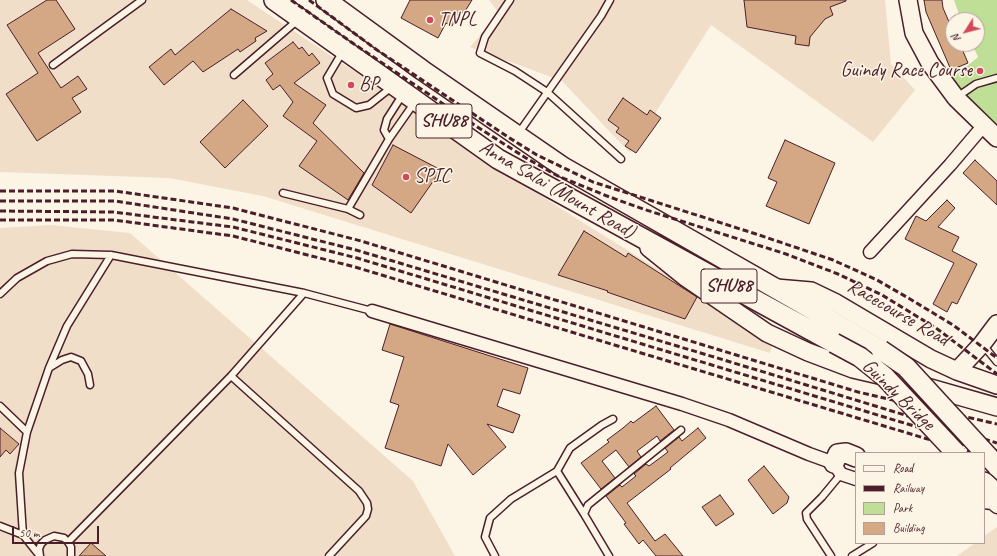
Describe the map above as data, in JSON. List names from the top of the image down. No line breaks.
{"streets":{"main road":["SHU88","Anna Salai (Mount Road)","Racecourse Road","Guindy Bridge"]},"crossings":[["Anna Salai (Mount Road)","Racecourse Road"],["Anna Salai (Mount Road)","Guindy Bridge"]],"places":["TNPL","Guindy Race Course","BP","SPIC"],"legend":["Road","Railway","Park","Building"],"scale_bar":"50 m","north":"bottom left"}
